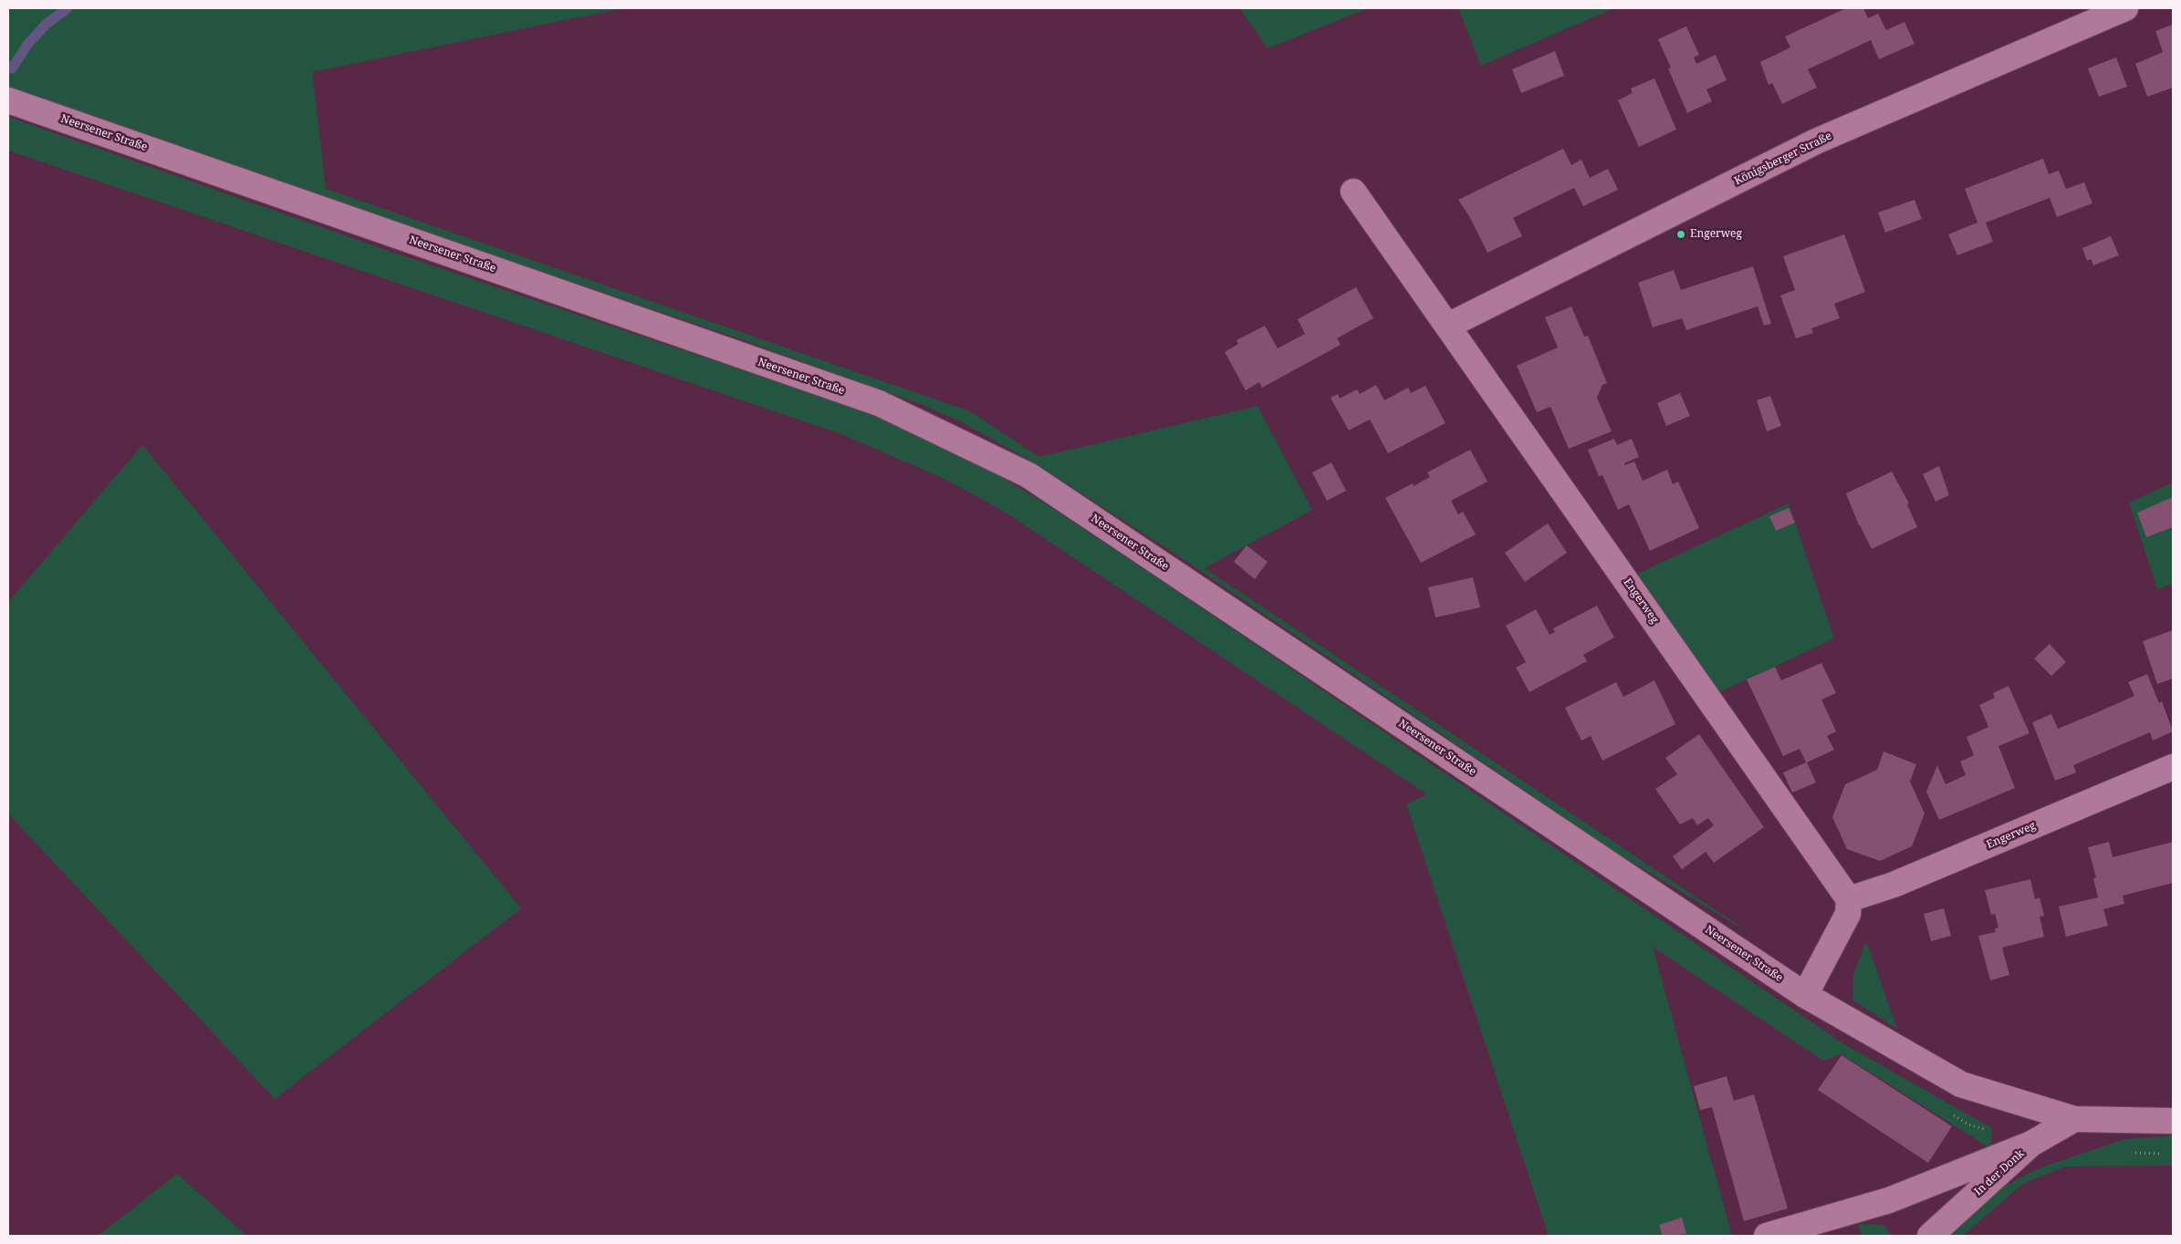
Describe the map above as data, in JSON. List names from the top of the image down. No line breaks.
{"streets":{"street":["Neersener Straße","Königsberger Straße","Engerweg","In der Donk"]},"crossings":[["Neersener Straße","In der Donk"],["Königsberger Straße","Engerweg"]],"places":["Engerweg"]}
